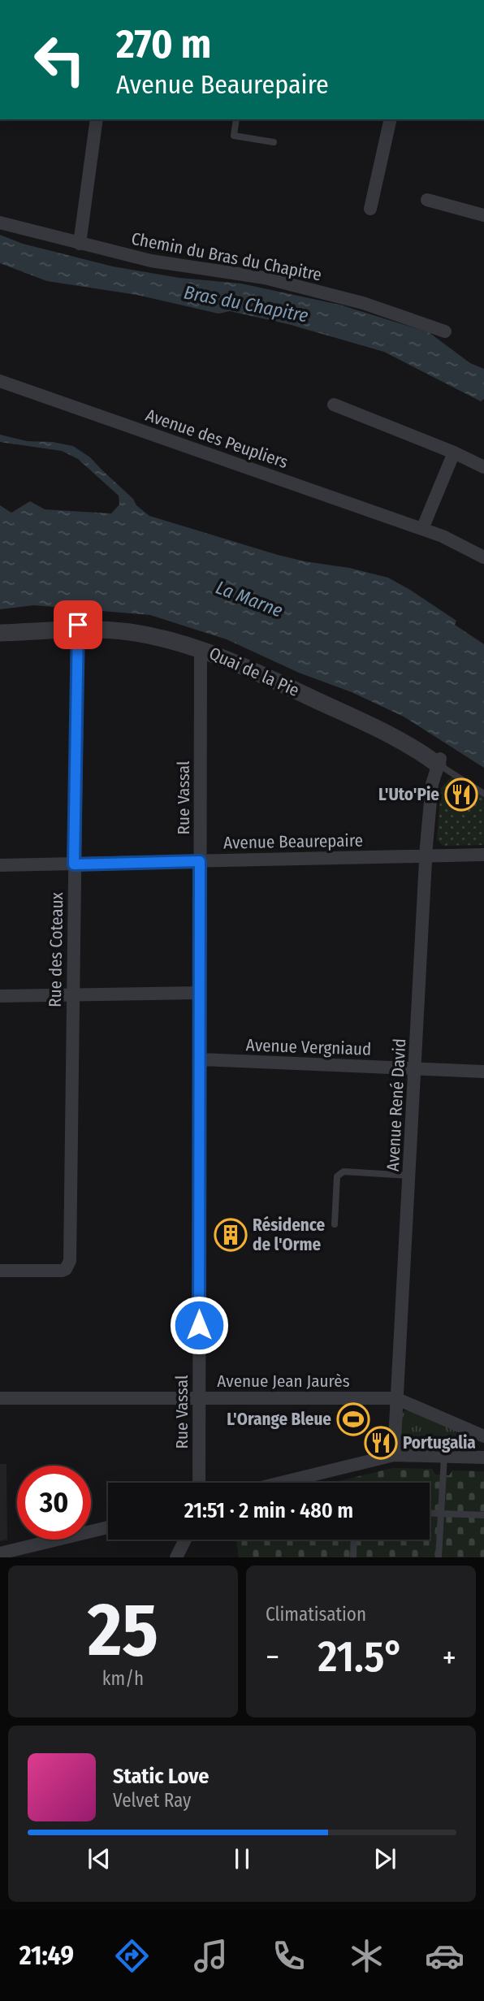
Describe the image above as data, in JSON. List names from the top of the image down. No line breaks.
{"streets":{"street":["Chemin du Bras du Chapitre","Avenue des Peupliers","Quai de la Pie","Rue Vassal","Avenue Beaurepaire","Rue des Coteaux","Avenue Vergniaud","Avenue René David","Avenue Jean Jaurès"]},"crossings":[["Quai de la Pie","Rue Vassal"],["Quai de la Pie","Rue des Coteaux"],["Quai de la Pie","Avenue René David"],["Rue Vassal","Avenue Beaurepaire"],["Rue Vassal","Avenue Vergniaud"],["Rue Vassal","Avenue Jean Jaurès"],["Avenue Beaurepaire","Rue des Coteaux"],["Avenue Beaurepaire","Avenue René David"],["Avenue Vergniaud","Avenue René David"],["Avenue René David","Avenue Jean Jaurès"]],"water":["Bras du Chapitre","La Marne"],"places":{"restaurant":["L'Uto'Pie","Portugalia"],"building":["Résidence de l'Orme"],"sports":["L'Orange Bleue"]},"page":{"turn":["270 m","Avenue Beaurepaire"],"limit":"30","trip":"21:51 · 2 min · 480 m","tile":[["25","km/h"],"Climatisation"],"heat":["−","21.5°","+"],"song":["Static Love","Velvet Ray"],"tabs":"21:49"}}
